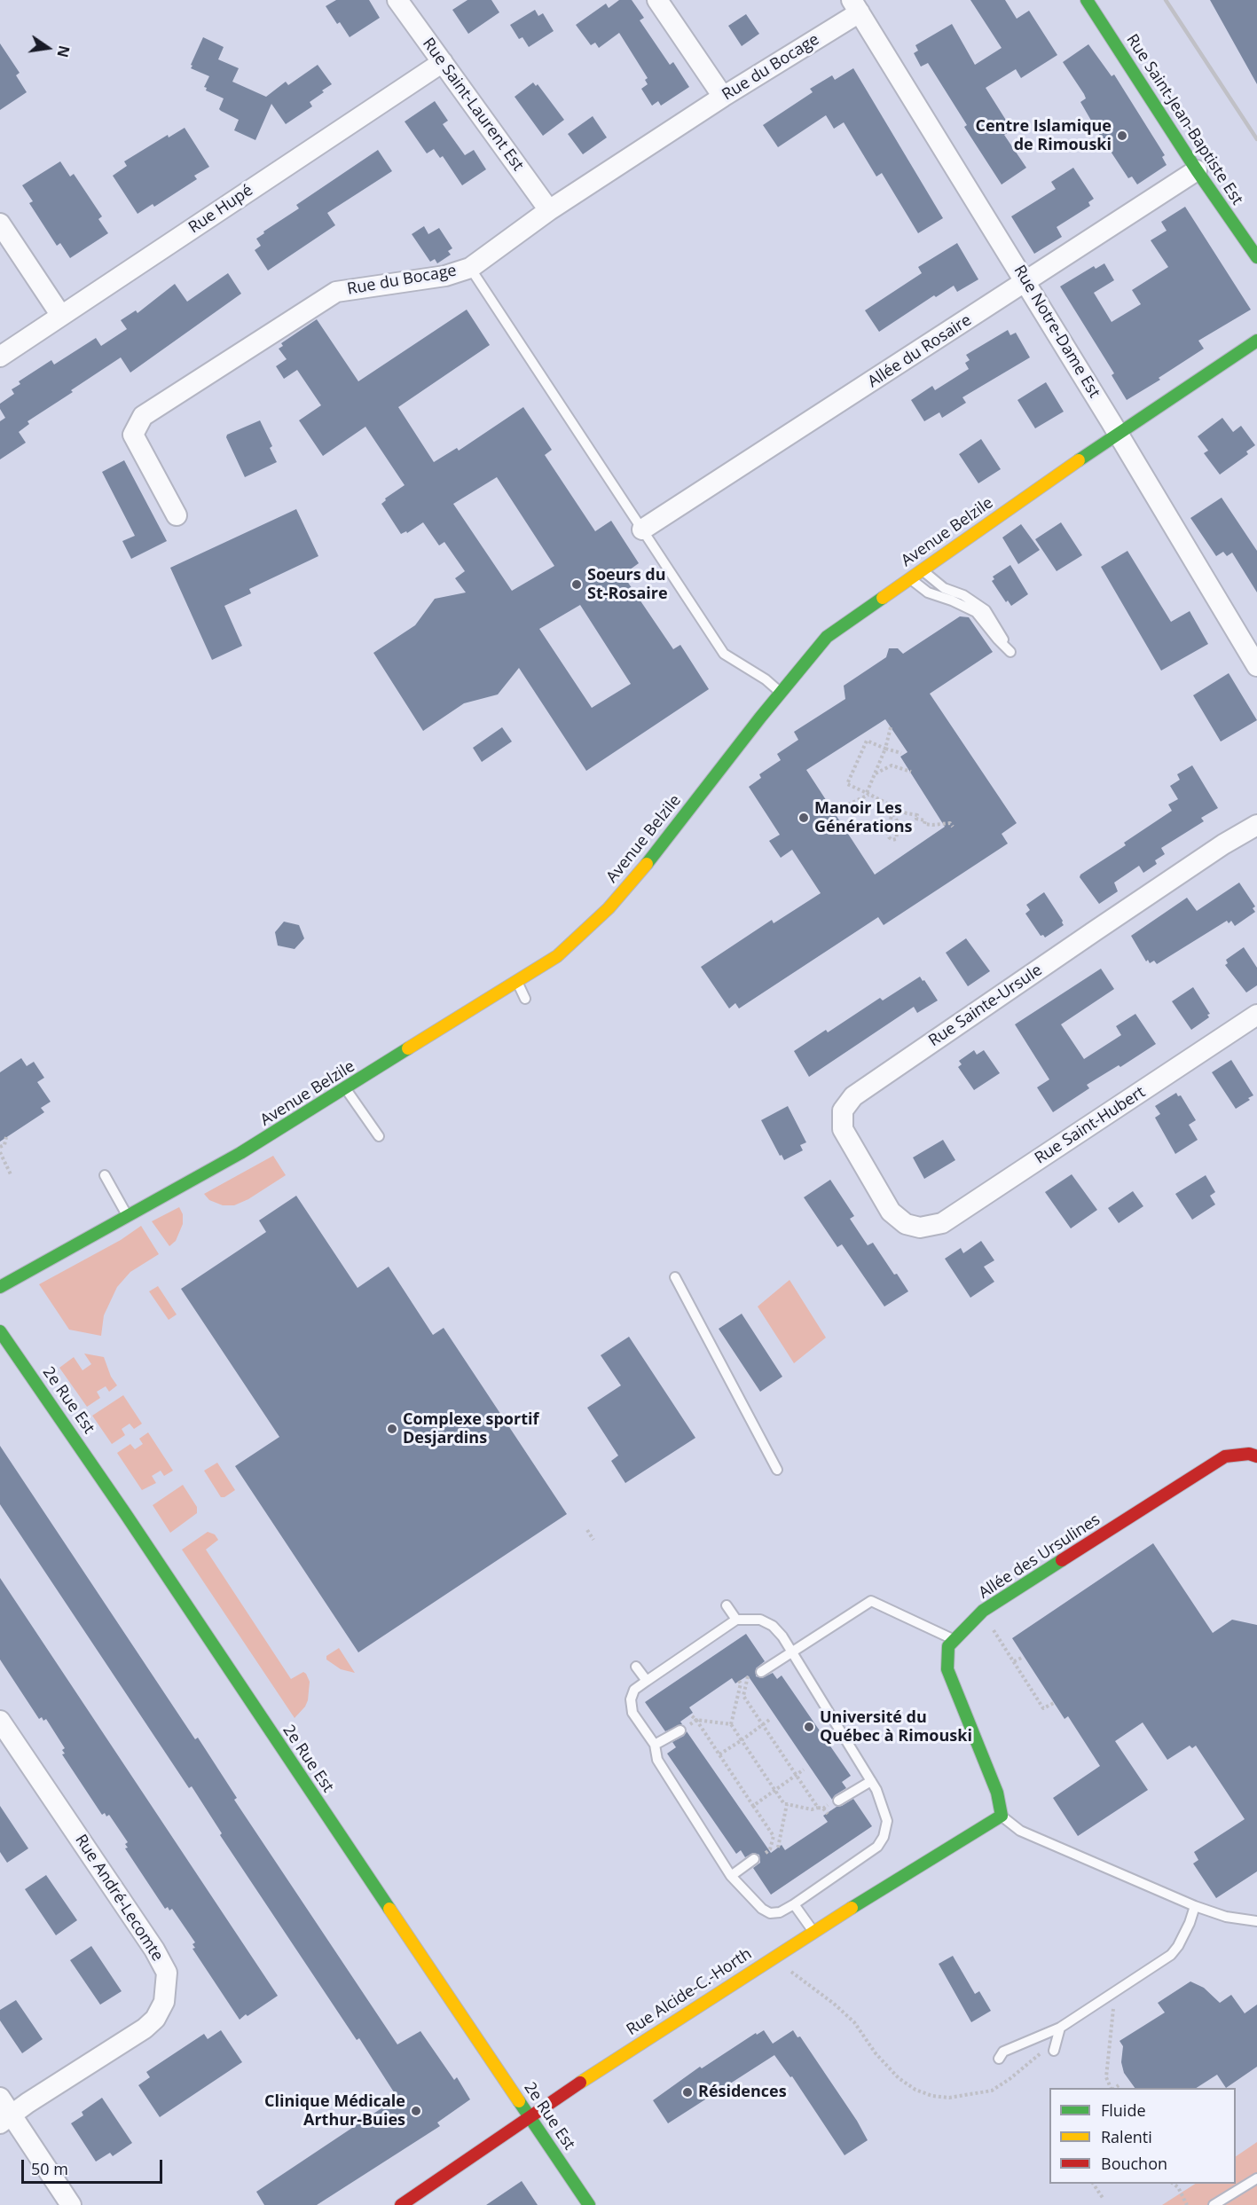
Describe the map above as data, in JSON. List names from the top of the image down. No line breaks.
{"streets":{"street":["Rue du Bocage","Rue Saint-Laurent Est","Rue Saint-Jean-Baptiste Est","Rue Hupé","Rue Notre-Dame Est","Allée du Rosaire","Avenue Belzile","Rue Sainte-Ursule","Rue Saint-Hubert","2e Rue Est","Allée des Ursulines","Rue André-Lecomte","Rue Alcide-C.-Horth"]},"crossings":[["Rue du Bocage","Rue Saint-Laurent Est"],["Rue du Bocage","Rue Notre-Dame Est"],["Rue Saint-Laurent Est","Rue Hupé"],["Rue Saint-Jean-Baptiste Est","Allée du Rosaire"],["Rue Notre-Dame Est","Allée du Rosaire"],["Rue Notre-Dame Est","Avenue Belzile"],["Rue Sainte-Ursule","Rue Saint-Hubert"],["2e Rue Est","Rue Alcide-C.-Horth"],["Allée des Ursulines","Rue Alcide-C.-Horth"]],"places":["Centre Islamique de Rimouski","Soeurs du St-Rosaire","Manoir Les Générations","Complexe sportif Desjardins","Université du Québec à Rimouski","Résidences","Clinique Médicale Arthur-Buies"],"legend":["Fluide","Ralenti","Bouchon"],"scale_bar":"50 m","north":"right"}
